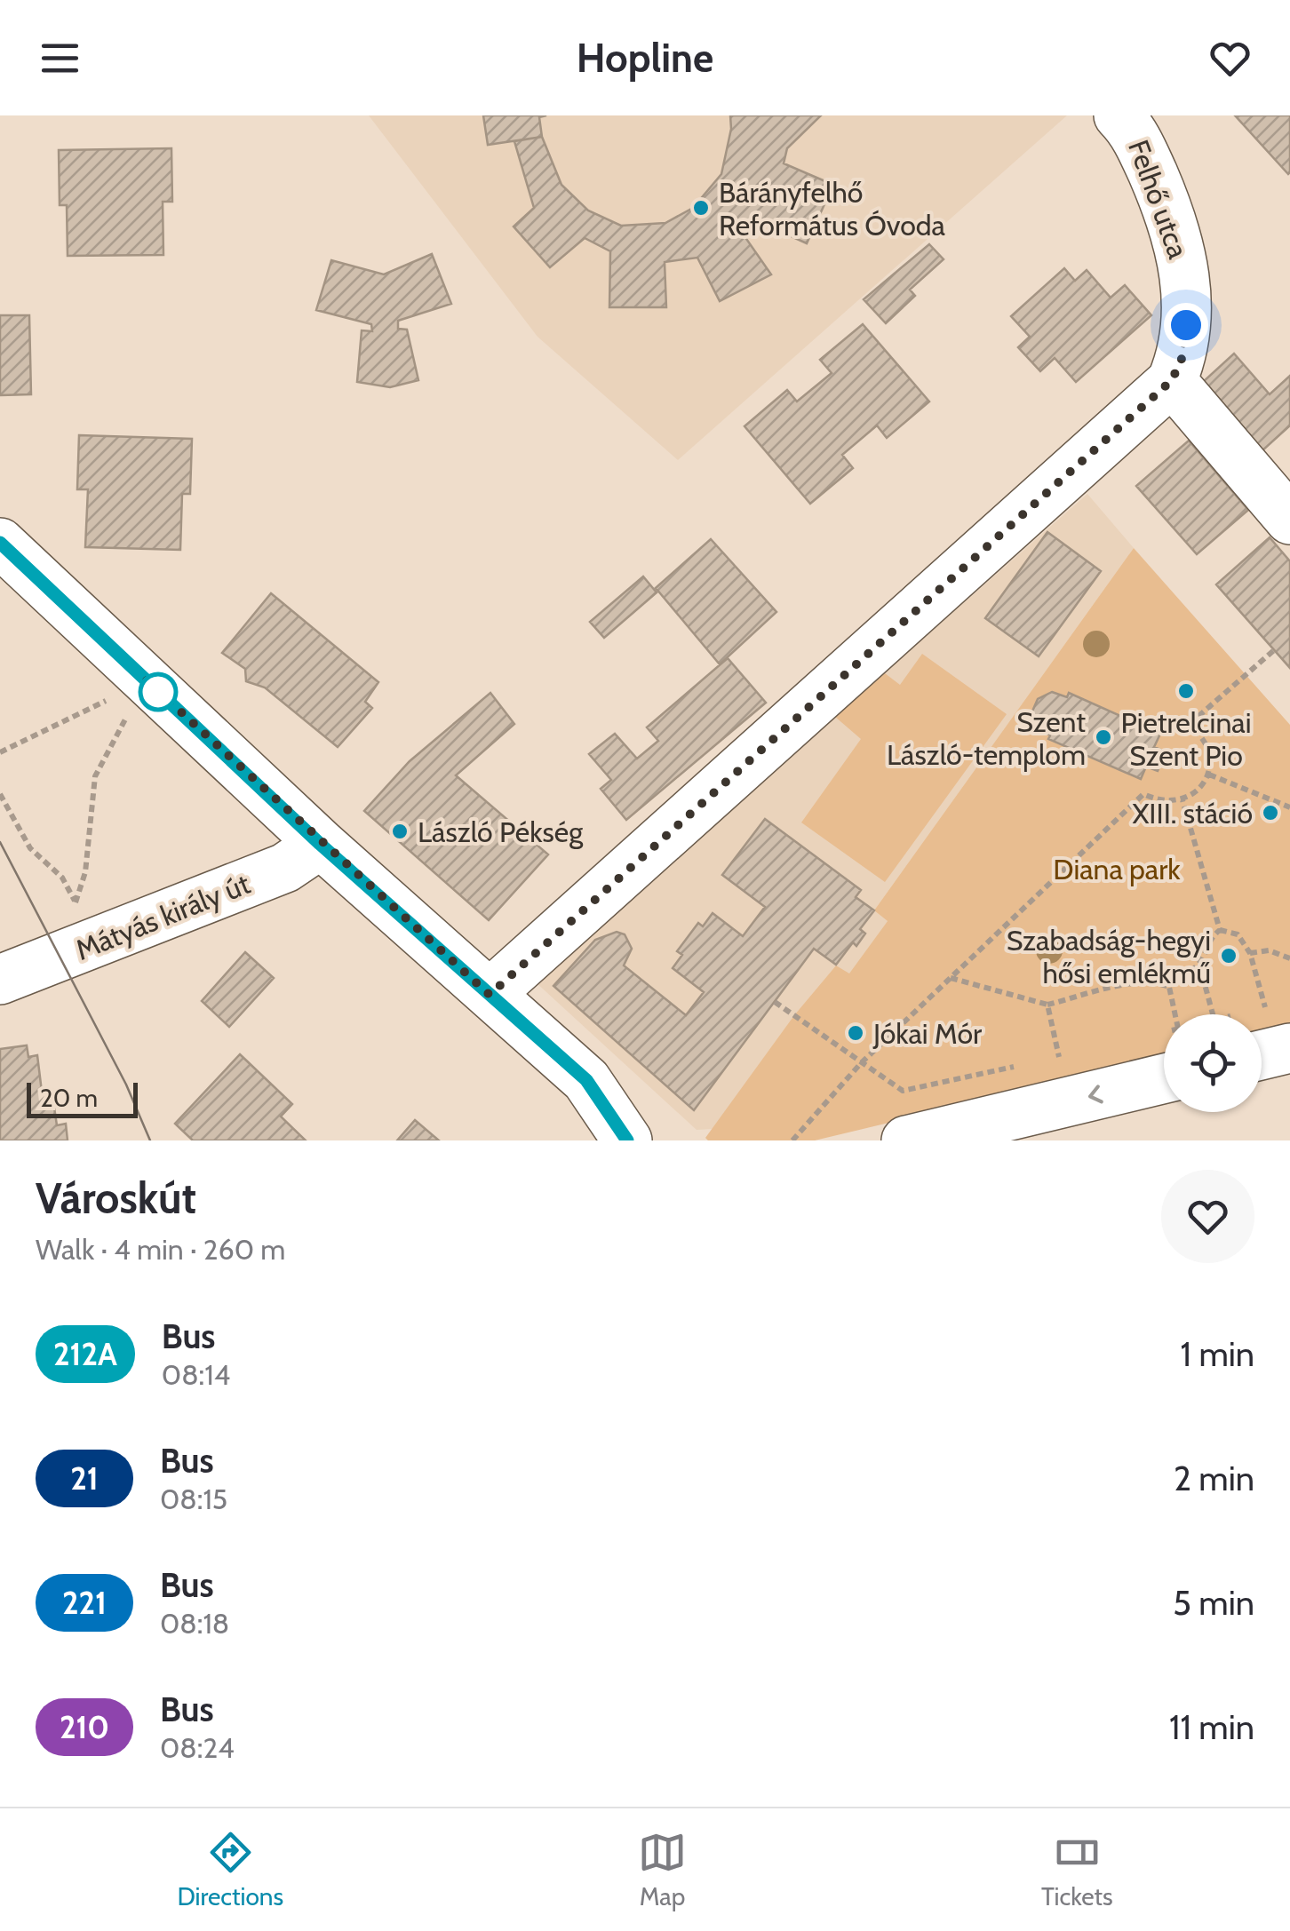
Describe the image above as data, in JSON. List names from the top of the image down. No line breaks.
{"streets":{"street":["Felhő utca","Mátyás király út"]},"parks":["Diana park"],"places":["Bárányfelhő Református Óvoda","Pietrelcinai Szent Pio","Szent László-templom","XIII. stáció","László Pékség","Szabadság-hegyi hősi emlékmű","Jókai Mór"],"lines":["bus line 212A"],"scale_bar":"20 m","page":{"header":"Hopline","scale":"20 m","heading":["Városkút","Walk · 4 min · 260 m"],"list":[{"mark":"212A","name":"Bus","note":"08:14","value":"1 min"},{"mark":"21","name":"Bus","note":"08:15","value":"2 min"},{"mark":"221","name":"Bus","note":"08:18","value":"5 min"},{"mark":"210","name":"Bus","note":"08:24","value":"11 min"}],"tabs":["Directions","Map","Tickets"]}}
